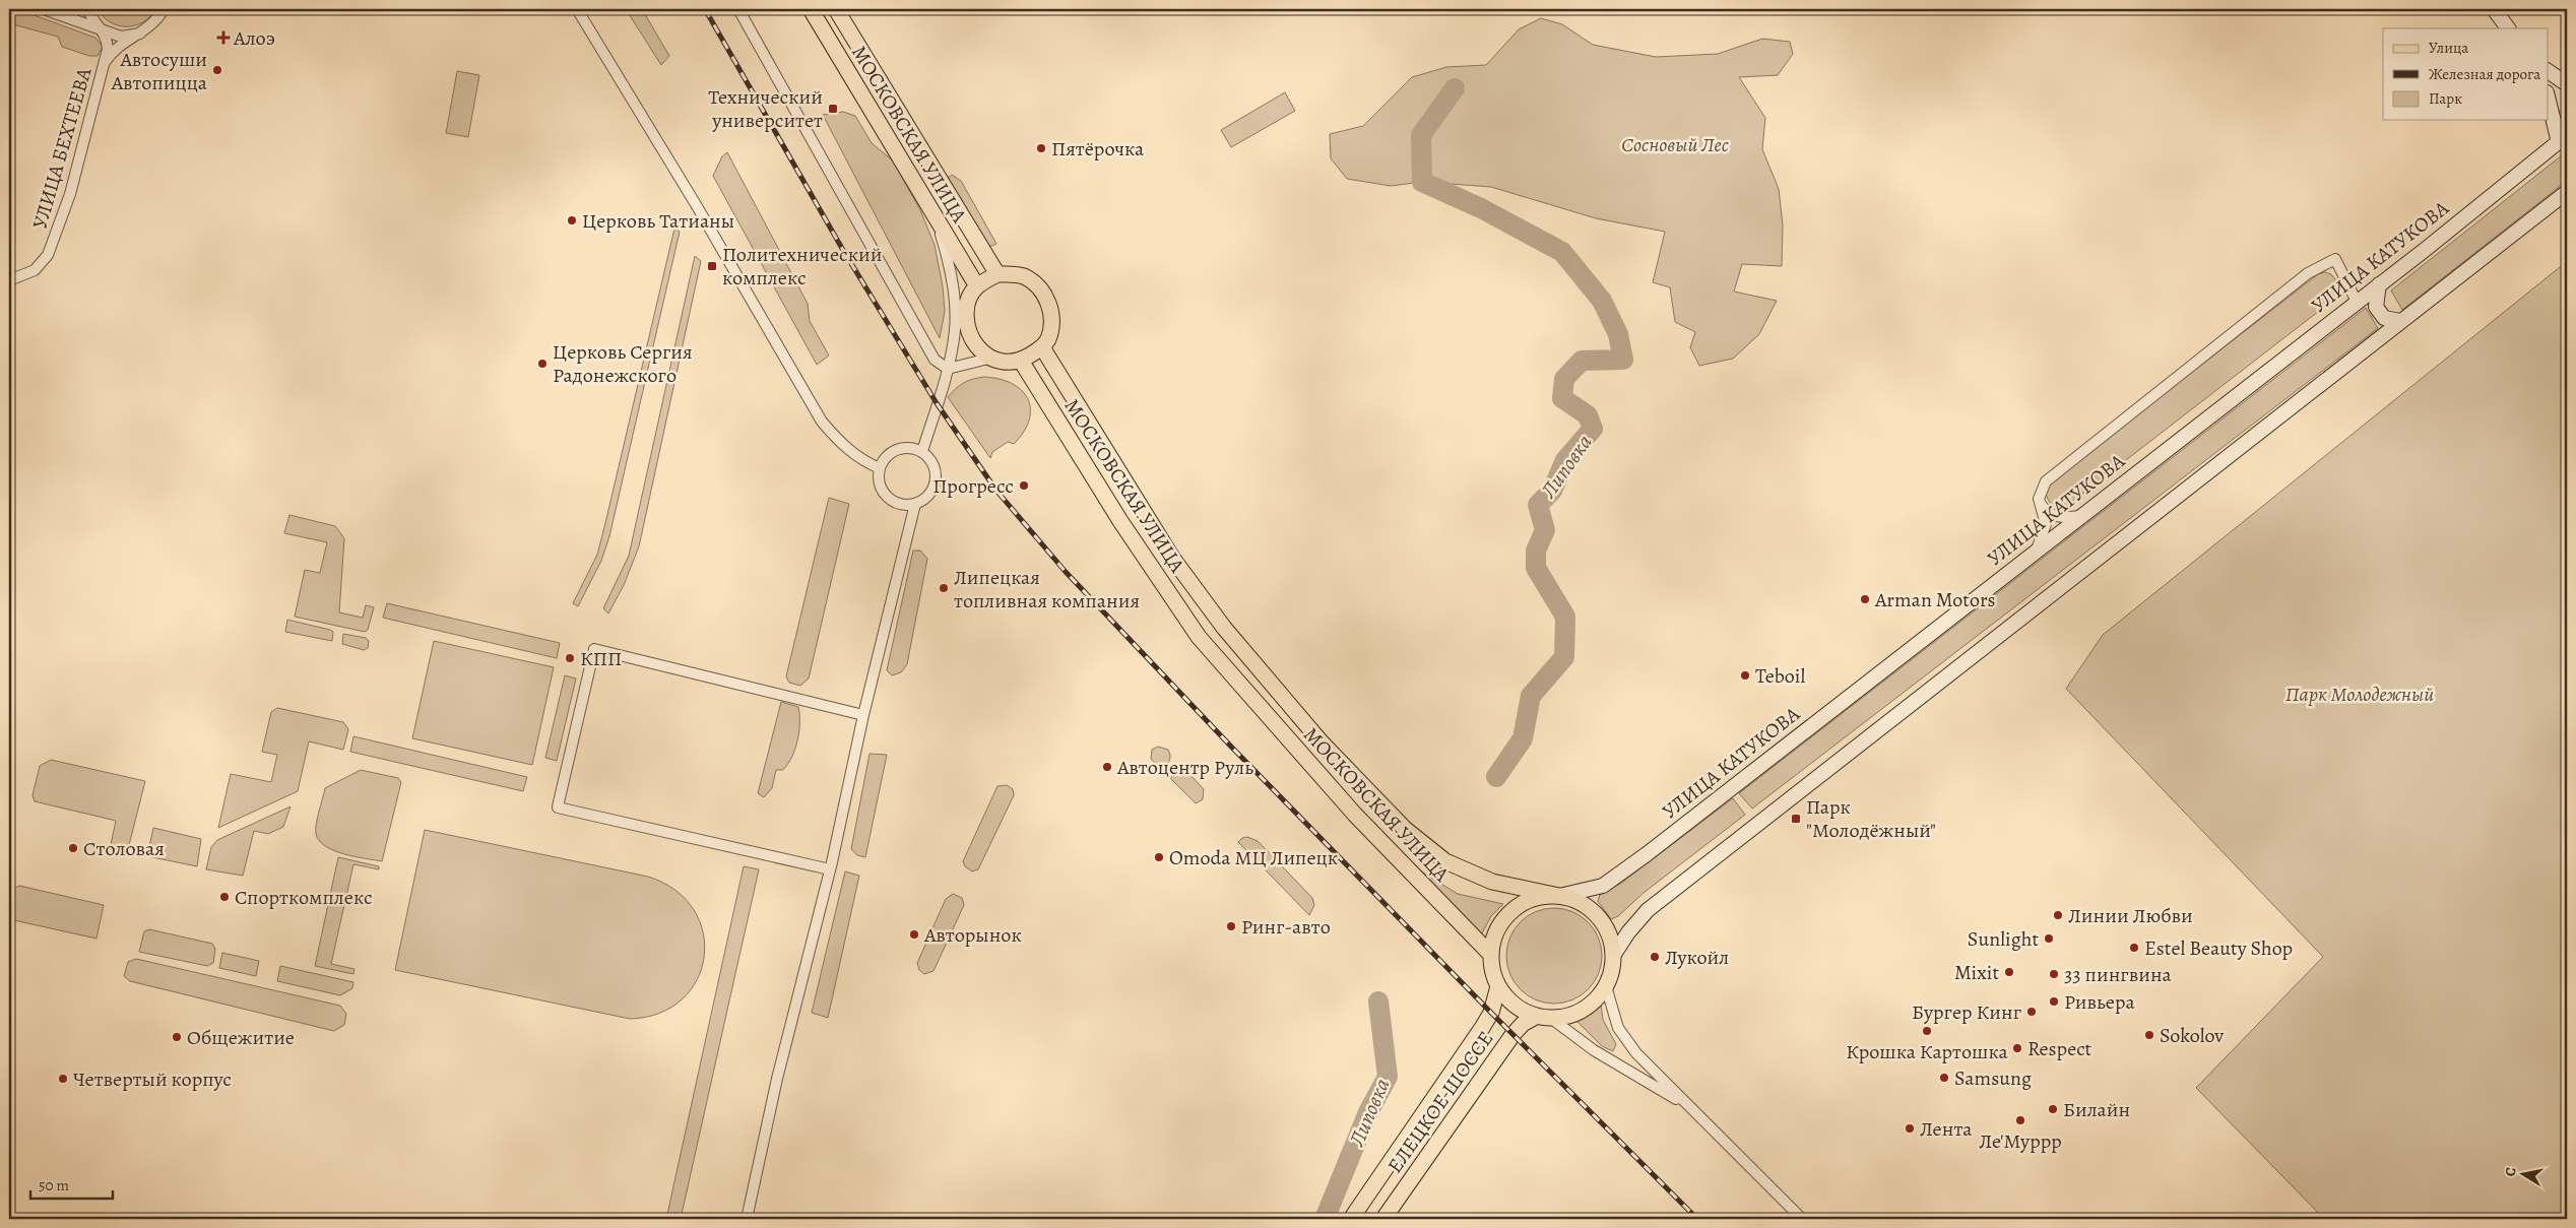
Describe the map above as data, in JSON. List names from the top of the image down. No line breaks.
{"streets":{"main road":["МОСКОВСКАЯ УЛИЦА","УЛИЦА КАТУКОВА","ЕЛЕЦКОЕ ШОССЕ"],"street":["УЛИЦА БЕХТЕЕВА"]},"crossings":[["МОСКОВСКАЯ УЛИЦА","УЛИЦА КАТУКОВА"],["МОСКОВСКАЯ УЛИЦА","ЕЛЕЦКОЕ ШОССЕ"],["УЛИЦА КАТУКОВА","ЕЛЕЦКОЕ ШОССЕ"]],"water":["Липовка"],"parks":["Сосновый Лес","Парк Молодежный"],"places":{"health":["Алоэ"],"other":["Автосуши Автопицца","Пятёрочка","Церковь Татианы","Церковь Сергия Радонежского","Прогресс","Липецкая топливная компания","Arman Motors","КПП","Teboil","Автоцентр Руль","Столовая","Omoda МЦ Липецк","Спорткомплекс","Линии Любви","Ринг-авто","Авторынок","Sunlight","Estel Beauty Shop","Лукойл","Mixit","33 пингвина","Ривьера","Бургер Кинг","Крошка Картошка","Sokolov","Общежитие","Respect","Samsung","Четвертый корпус","Билайн","Ле'Муррр","Лента"],"transit":["Технический университет","Политехнический комплекс","Парк \"Молодёжный\""]},"legend":["Улица","Железная дорога","Парк"],"scale_bar":"50 m","north":"left"}
